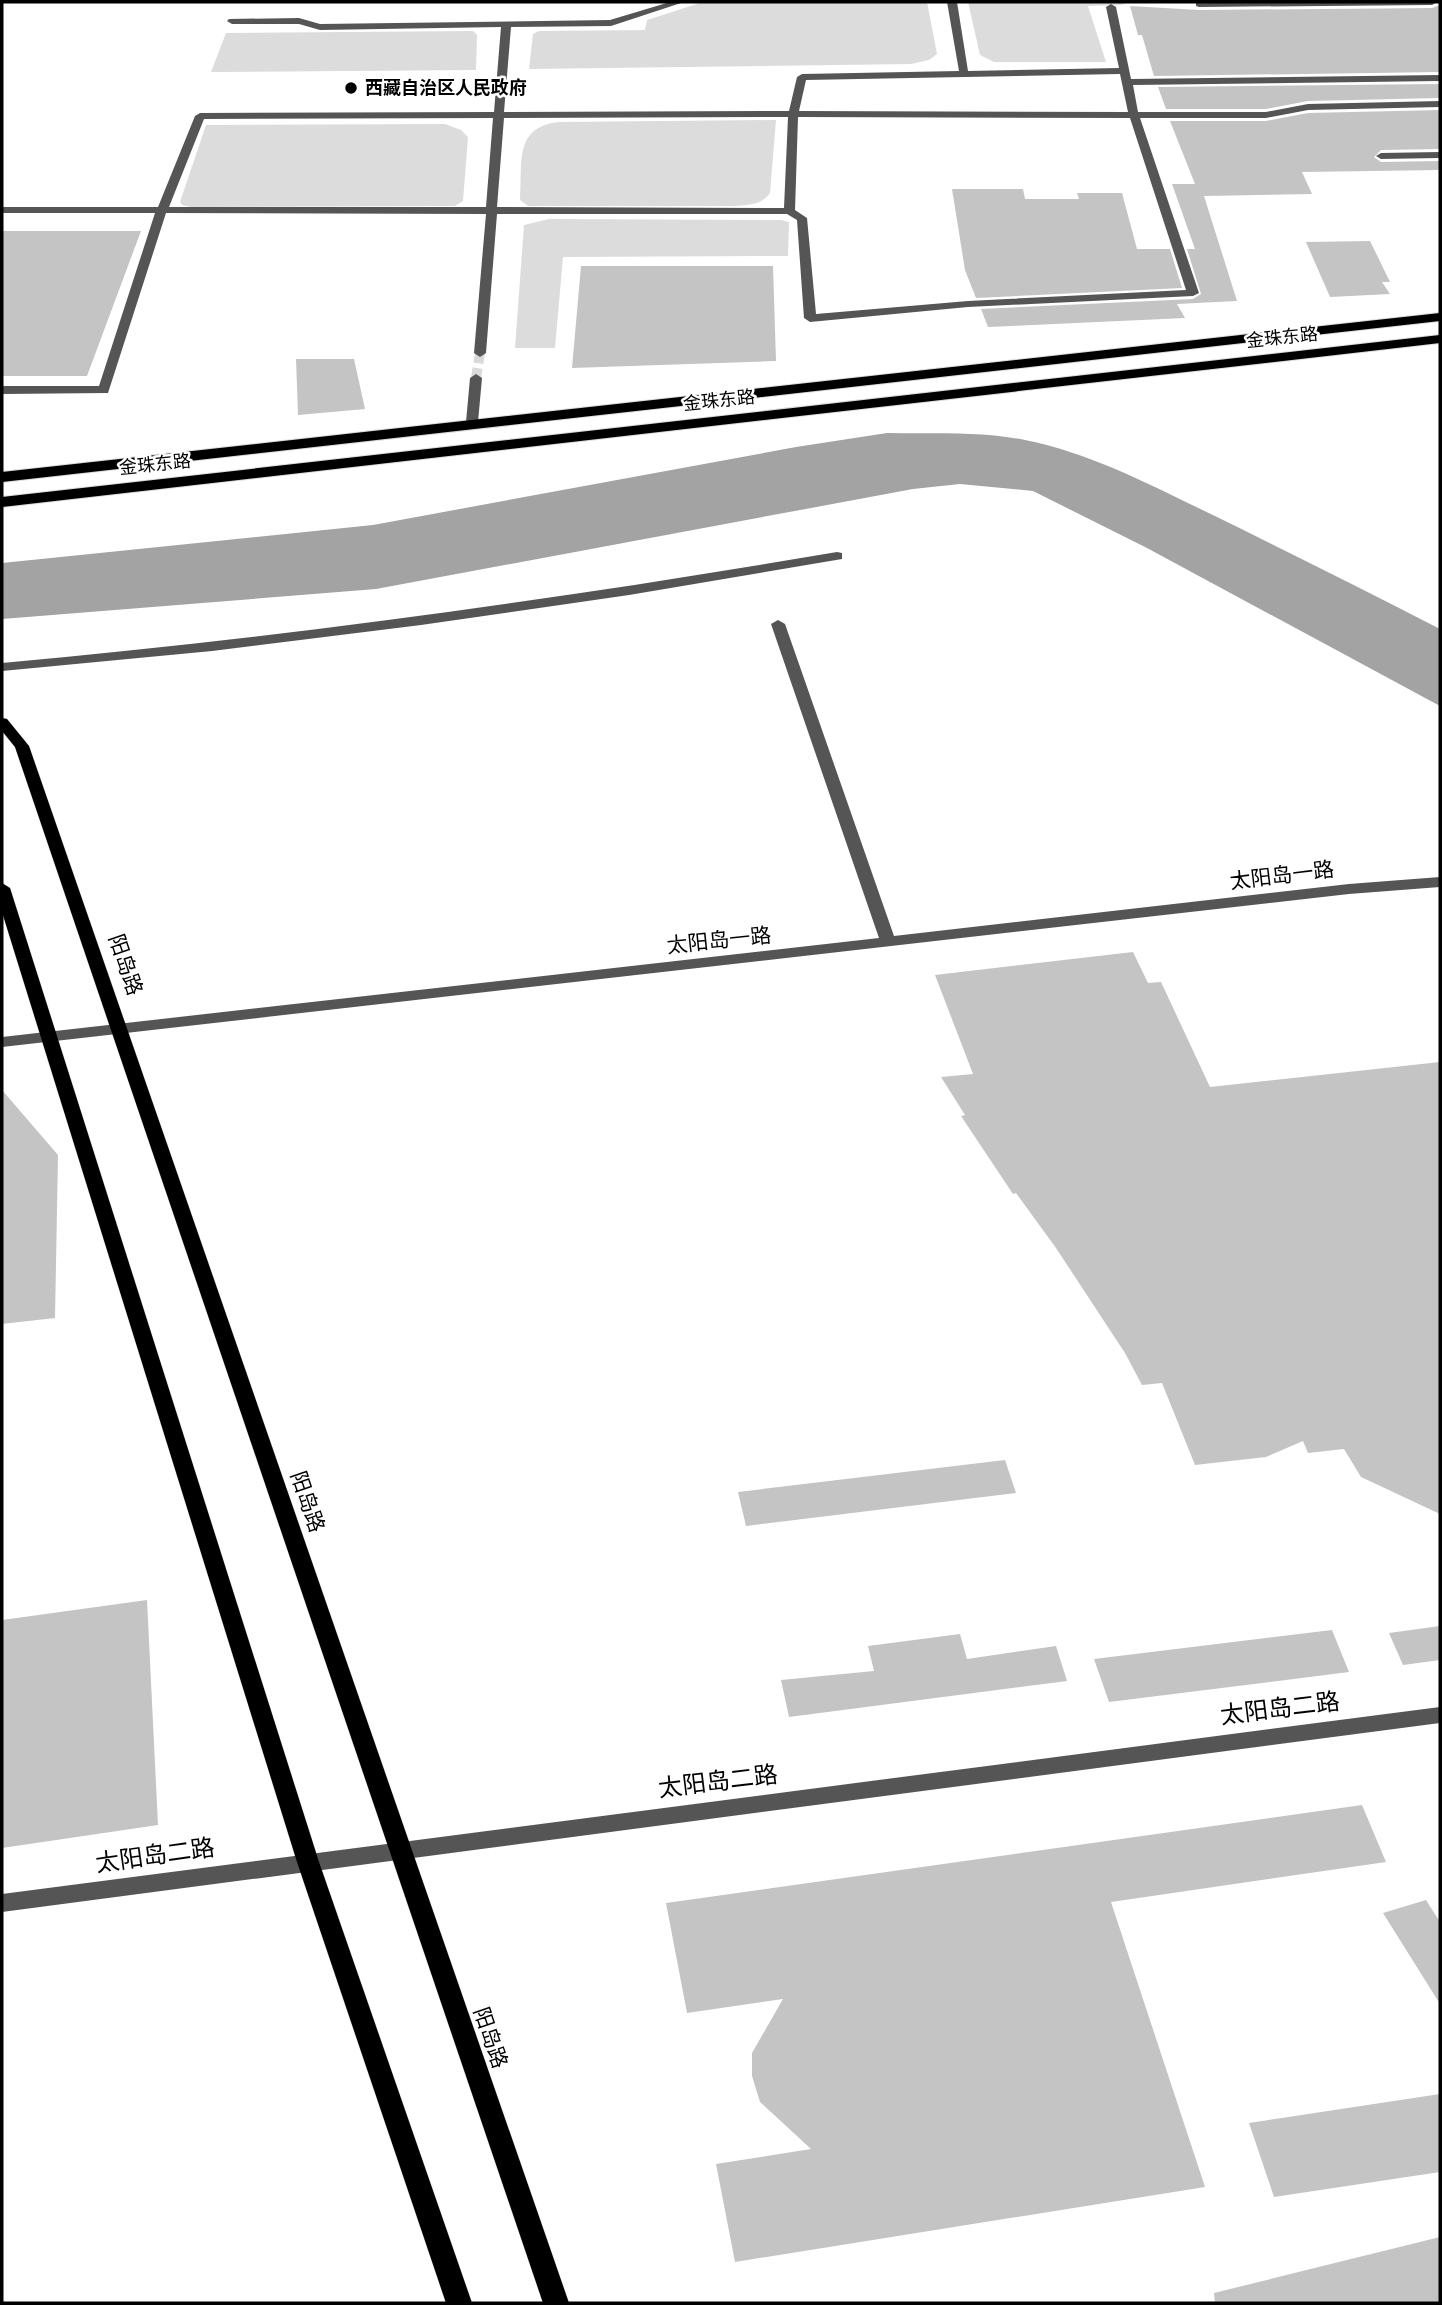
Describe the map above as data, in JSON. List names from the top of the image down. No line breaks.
{"streets":{"highway":["金珠东路"],"main road":["阳岛路"],"street":["太阳岛一路","太阳岛二路"]},"crossings":[["太阳岛一路","阳岛路"],["阳岛路","太阳岛二路"]],"places":["西藏自治区人民政府"]}
